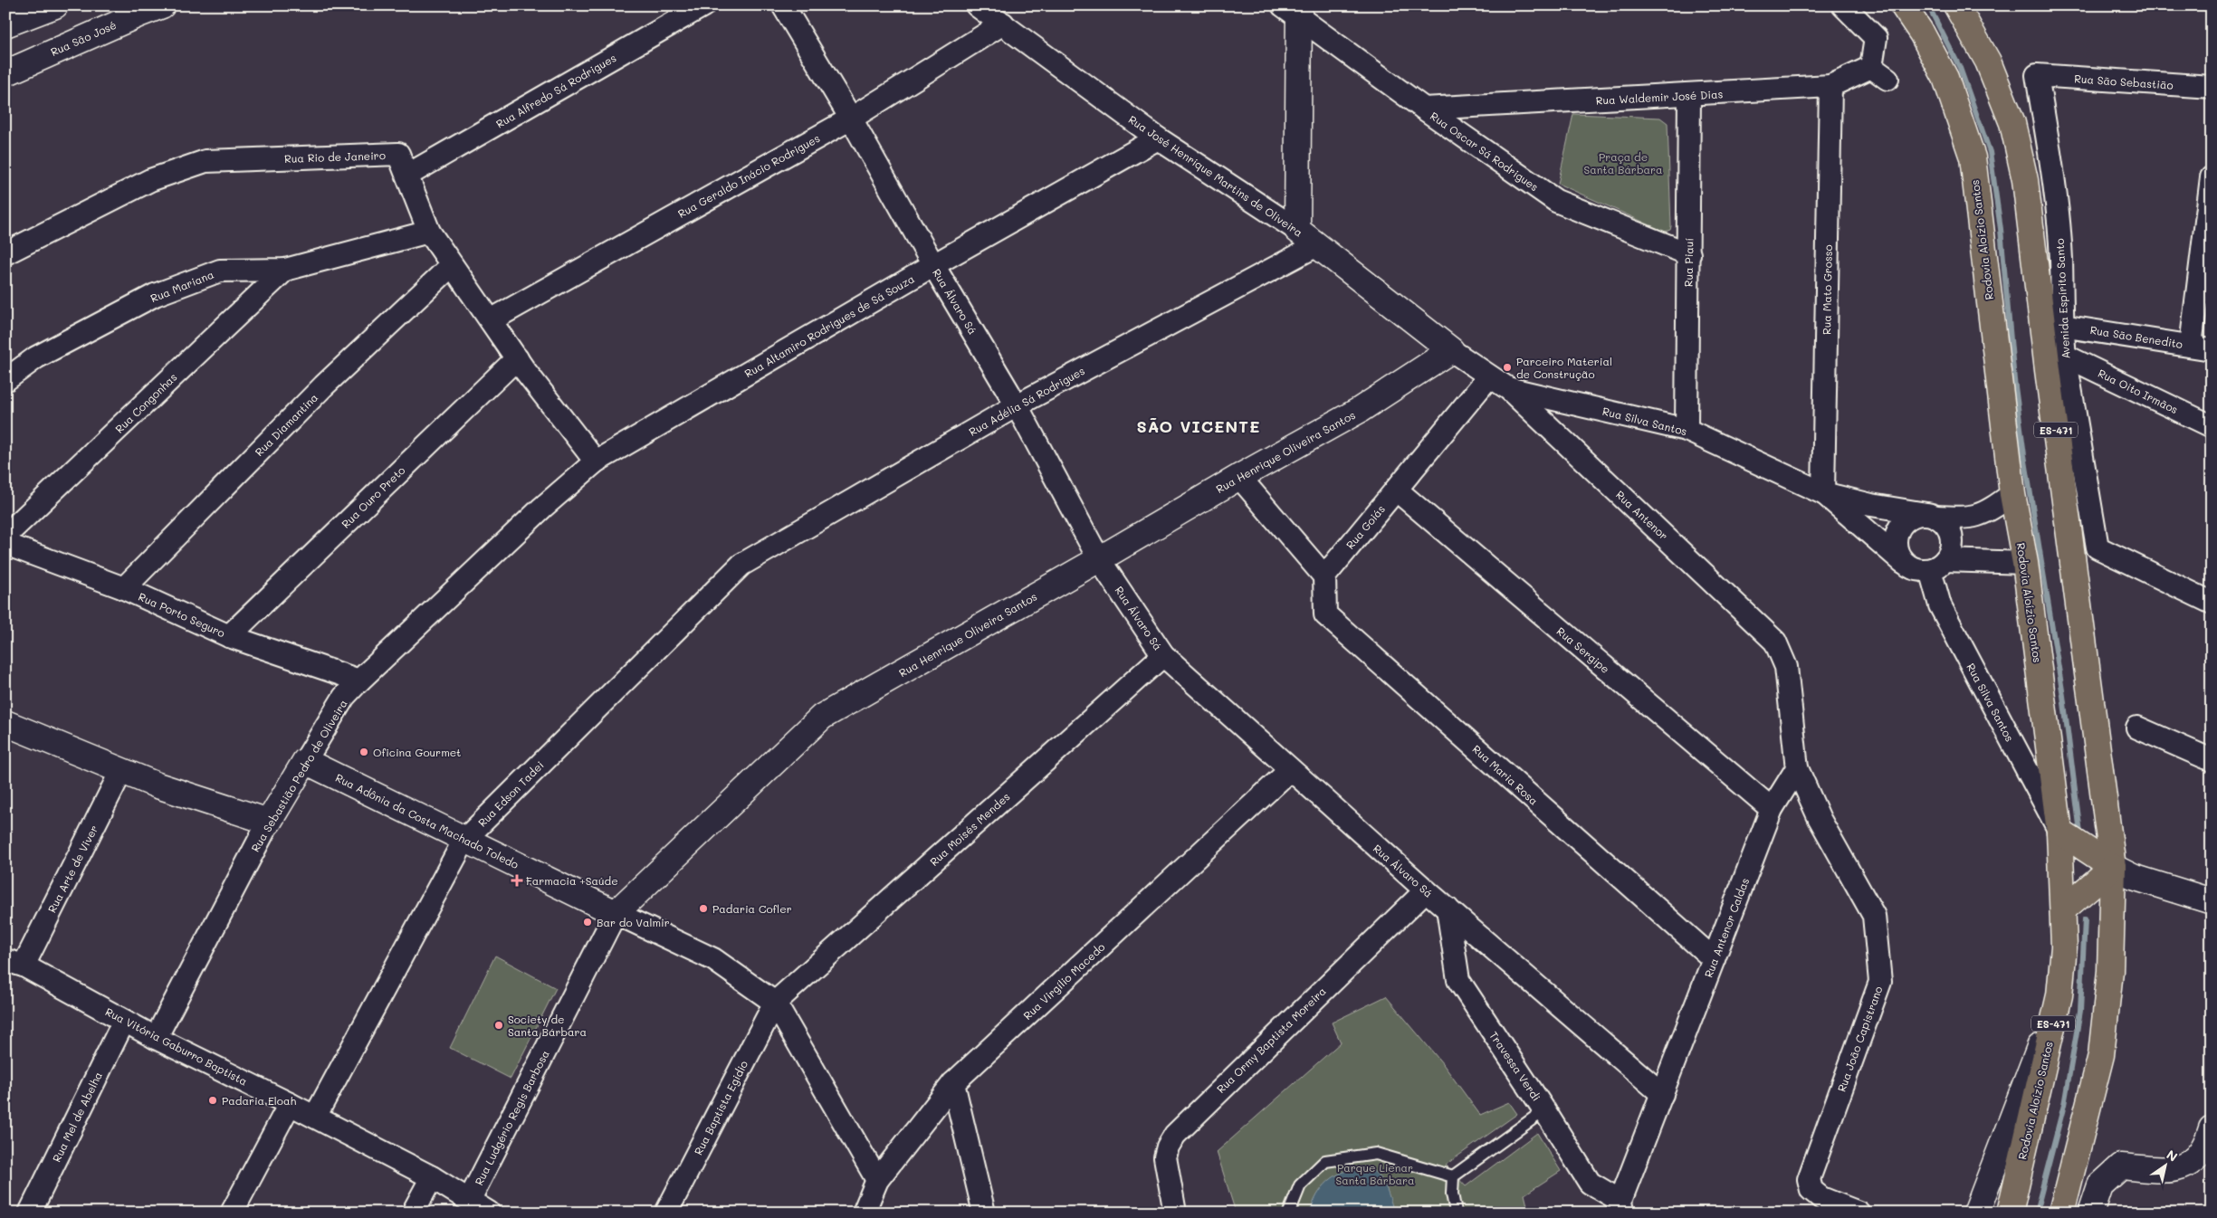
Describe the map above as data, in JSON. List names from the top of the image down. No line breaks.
{"streets":{"main road":["Rodovia Aloízio Santos","ES-471"],"street":["Rua São José","Rua São Sebastião","Rua Alfredo Sá Rodrigues","Rua Waldemir José Dias","Rua Oscar Sá Rodrigues","Rua Rio de Janeiro","Rua Geraldo Inácio Rodrigues","Rua José Henrique Martins de Oliveira","Rua Piauí","Rua Mariana","Rua Mato Grosso","Avenida Espírito Santo","Rua Álvaro Sá","Rua Altamiro Rodrigues de Sá Souza","Rua São Benedito","Rua Oito Irmãos","Rua Adélia Sá Rodrigues","Rua Congonhas","Rua Silva Santos","Rua Diamantina","Rua Henrique Oliveira Santos","Rua Ouro Preto","Rua Antenor","Rua Goiás","Rua Porto Seguro","Rua Sergipe","Rua Maria Rosa","Rua Sebastião Pedro de Oliveira","Rua Edson Tadei","Rua Adônia da Costa Machado Toledo","Rua Moisés Mendes","Rua Arte de Viver","Rua Antenor Caldas","Rua Virgílio Macedo","Rua João Capistrano","Rua Ormy Baptista Moreira","Rua Vitória Gaburro Baptista","Travessa Verdi","Rua Baptista Egidio","Rua Mel de Abelha","Rua Ludgério Regis Barbosa"]},"crossings":[["Rua São Sebastião","Avenida Espírito Santo"],["Rua Alfredo Sá Rodrigues","Rua Rio de Janeiro"],["Rua Waldemir José Dias","Rua Oscar Sá Rodrigues"],["Rua Waldemir José Dias","Rua Piauí"],["Rua Waldemir José Dias","Rua Mato Grosso"],["Rua Oscar Sá Rodrigues","Rua Piauí"],["Rua Rio de Janeiro","Rua Geraldo Inácio Rodrigues"],["Rua Rio de Janeiro","Rua Mariana"],["Rua Rio de Janeiro","Rua Altamiro Rodrigues de Sá Souza"],["Rua Rio de Janeiro","Rua Diamantina"],["Rua Rio de Janeiro","Rua Ouro Preto"],["Rua Rio de Janeiro","Rua Sebastião Pedro de Oliveira"],["Rua Geraldo Inácio Rodrigues","Rua José Henrique Martins de Oliveira"],["Rua Geraldo Inácio Rodrigues","Rua Álvaro Sá"],["Rua José Henrique Martins de Oliveira","Rua Altamiro Rodrigues de Sá Souza"],["Rua José Henrique Martins de Oliveira","Rua Adélia Sá Rodrigues"],["Rua José Henrique Martins de Oliveira","Rua Henrique Oliveira Santos"],["Rodovia Aloízio Santos","Rua Silva Santos"],["Rua Piauí","Rua Silva Santos"],["Rua Mariana","Rua Congonhas"],["Rua Mato Grosso","Rua Silva Santos"],["Avenida Espírito Santo","Rua São Benedito"],["Avenida Espírito Santo","Rua Oito Irmãos"],["Rua Álvaro Sá","Rua Altamiro Rodrigues de Sá Souza"],["Rua Álvaro Sá","Rua Adélia Sá Rodrigues"],["Rua Álvaro Sá","Rua Henrique Oliveira Santos"],["Rua Álvaro Sá","Rua Moisés Mendes"],["Rua Álvaro Sá","Rua Antenor Caldas"],["Rua Álvaro Sá","Rua Virgílio Macedo"],["Rua Álvaro Sá","Rua Ormy Baptista Moreira"],["Rua Álvaro Sá","Travessa Verdi"],["Rua Altamiro Rodrigues de Sá Souza","Rua Sebastião Pedro de Oliveira"],["Rua Adélia Sá Rodrigues","Rua Edson Tadei"],["Rua Silva Santos","Rua Antenor"],["Rua Diamantina","Rua Porto Seguro"],["Rua Henrique Oliveira Santos","Rua Adônia da Costa Machado Toledo"],["Rua Henrique Oliveira Santos","Rua Ludgério Regis Barbosa"],["Rua Ouro Preto","Rua Porto Seguro"],["Rua Antenor","Rua Antenor Caldas"],["Rua Antenor","Rua João Capistrano"],["Rua Goiás","Rua Sergipe"],["Rua Goiás","Rua Maria Rosa"],["Rua Porto Seguro","Rua Sebastião Pedro de Oliveira"],["Rua Sergipe","Rua Antenor Caldas"],["Rua Maria Rosa","Rua Antenor Caldas"],["Rua Sebastião Pedro de Oliveira","Rua Adônia da Costa Machado Toledo"],["Rua Sebastião Pedro de Oliveira","Rua Vitória Gaburro Baptista"],["Rua Edson Tadei","Rua Adônia da Costa Machado Toledo"],["Rua Edson Tadei","Rua Vitória Gaburro Baptista"],["Rua Adônia da Costa Machado Toledo","Rua Moisés Mendes"],["Rua Adônia da Costa Machado Toledo","Rua Virgílio Macedo"],["Rua Adônia da Costa Machado Toledo","Rua Baptista Egidio"],["Rua Adônia da Costa Machado Toledo","Rua Ludgério Regis Barbosa"],["Rua Moisés Mendes","Rua Baptista Egidio"],["Rua Arte de Viver","Rua Vitória Gaburro Baptista"],["Rua Antenor Caldas","Rua João Capistrano"],["Rua Antenor Caldas","Travessa Verdi"],["Rua Vitória Gaburro Baptista","Rua Mel de Abelha"],["Rua Vitória Gaburro Baptista","Rua Ludgério Regis Barbosa"]],"districts":["SÃO VICENTE"],"parks":["Praça de Santa Bárbara","Parque Lienar Santa Bárbara"],"places":{"other":["Parceiro Material de Construção","Oficina Gourmet","Padaria Cofler","Bar do Valmir","Society de Santa Bárbara","Padaria Eloah"],"health":["Farmacia +Saúde"]},"north":"top right"}
